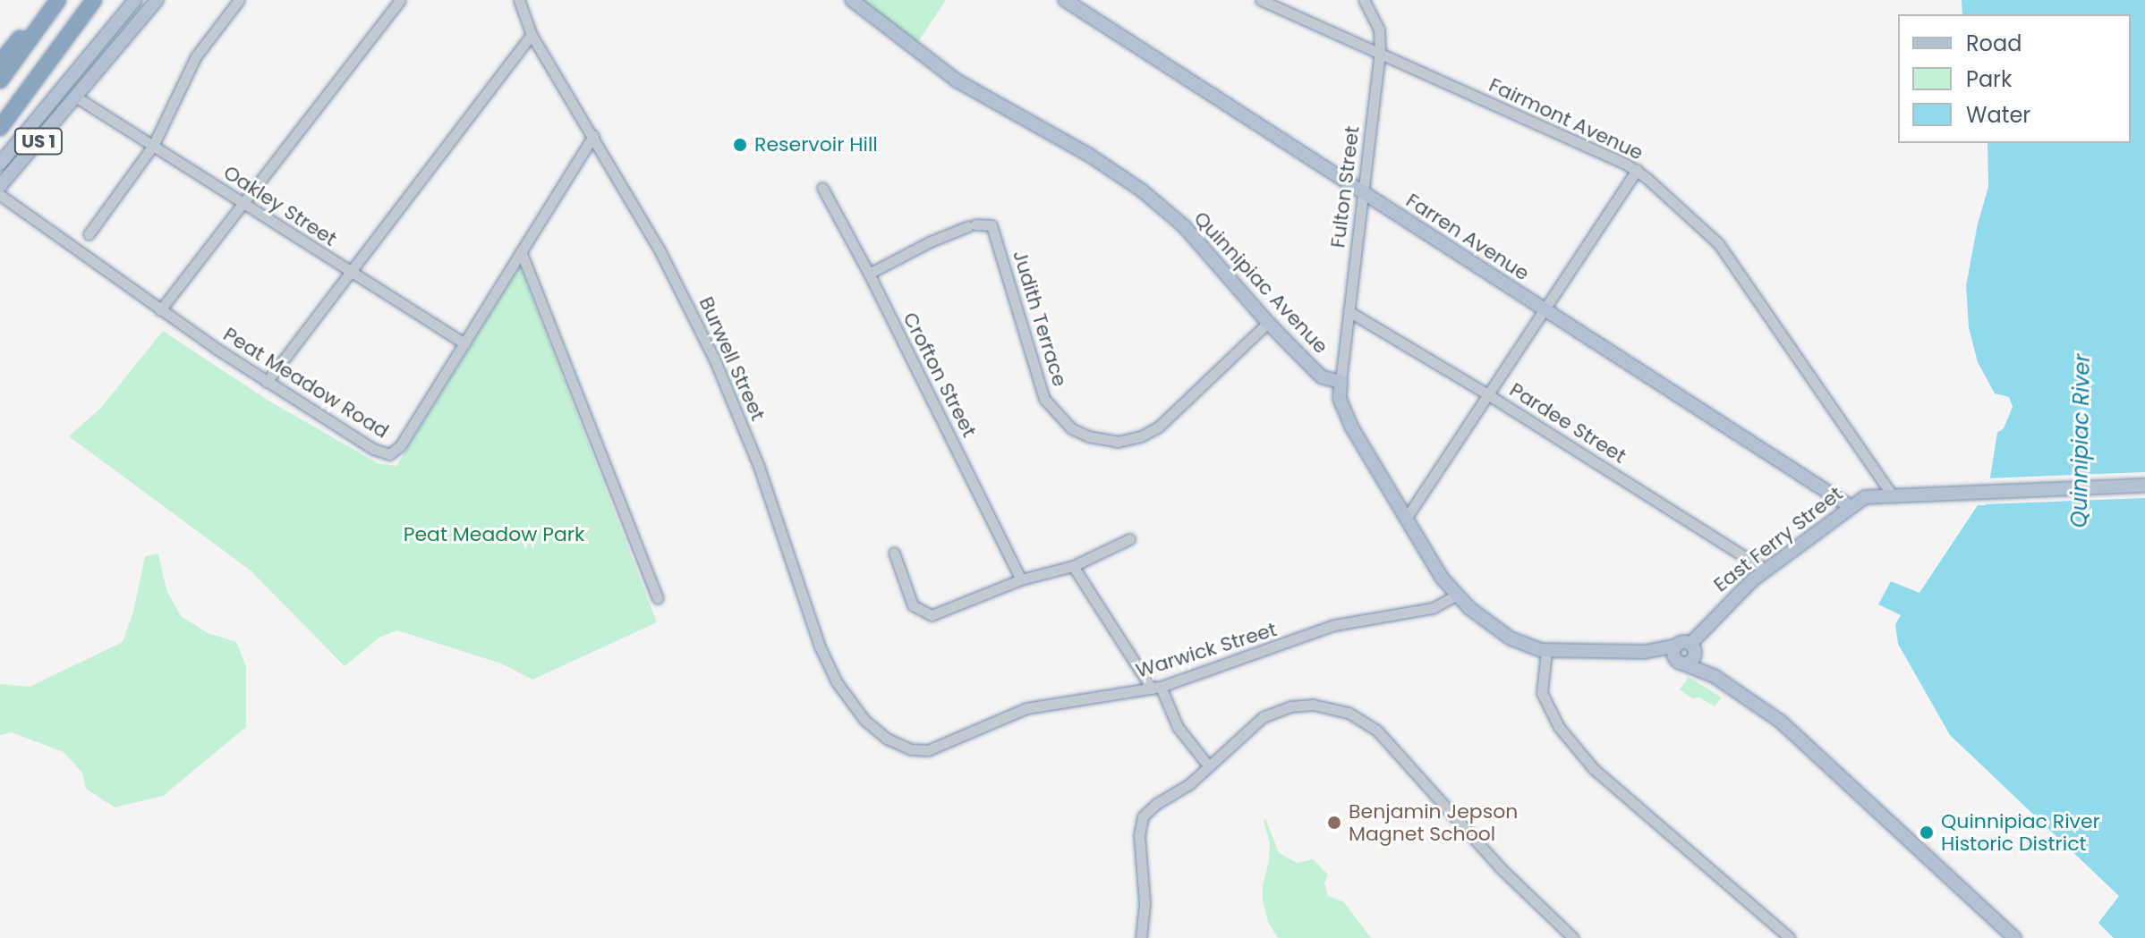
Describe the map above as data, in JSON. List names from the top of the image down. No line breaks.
{"streets":{"main road":["US 1","Farren Avenue","Quinnipiac Avenue","East Ferry Street"],"street":["Fairmont Avenue","Fulton Street","Oakley Street","Judith Terrace","Burwell Street","Crofton Street","Peat Meadow Road","Pardee Street","Warwick Street"]},"crossings":[["Fairmont Avenue","Fulton Street"],["Fairmont Avenue","East Ferry Street"],["US 1","Oakley Street"],["Fulton Street","Farren Avenue"],["Fulton Street","Quinnipiac Avenue"],["Fulton Street","Pardee Street"],["Oakley Street","Peat Meadow Road"],["Farren Avenue","East Ferry Street"],["Quinnipiac Avenue","Judith Terrace"],["Judith Terrace","Crofton Street"],["Burwell Street","Peat Meadow Road"],["Burwell Street","Warwick Street"],["Pardee Street","East Ferry Street"]],"water":["Quinnipiac River"],"parks":["Peat Meadow Park"],"places":["Reservoir Hill","Benjamin Jepson Magnet School","Quinnipiac River Historic District"],"legend":["Road","Park","Water"]}
